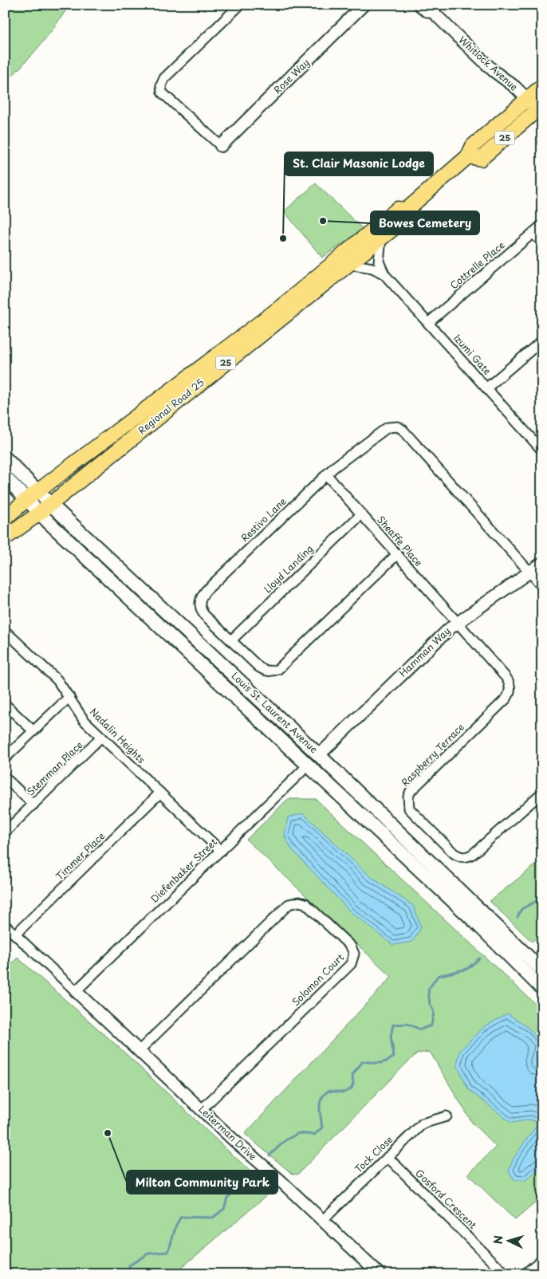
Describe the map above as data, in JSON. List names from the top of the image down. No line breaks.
{"streets":{"main road":["25","Regional Road 25","Louis St. Laurent Avenue"],"street":["Whitlock Avenue","Rose Way","Cottrelle Place","Izumi Gate","Restivo Lane","Sheaffe Place","Lloyd Landing","Hamman Way","Nadalin Heights","Raspberry Terrace","Stemman Place","Timmer Place","Diefenbaker Street","Solomon Court","Leiterman Drive","Tock Close","Gosford Crescent"]},"crossings":[["Whitlock Avenue","25"],["Whitlock Avenue","Regional Road 25"],["25","Regional Road 25"],["Cottrelle Place","Izumi Gate"],["Izumi Gate","Regional Road 25"],["Regional Road 25","Louis St. Laurent Avenue"],["Restivo Lane","Sheaffe Place"],["Restivo Lane","Lloyd Landing"],["Restivo Lane","Hamman Way"],["Sheaffe Place","Lloyd Landing"],["Sheaffe Place","Hamman Way"],["Sheaffe Place","Raspberry Terrace"],["Hamman Way","Louis St. Laurent Avenue"],["Hamman Way","Raspberry Terrace"],["Louis St. Laurent Avenue","Diefenbaker Street"],["Nadalin Heights","Stemman Place"],["Nadalin Heights","Timmer Place"],["Nadalin Heights","Diefenbaker Street"],["Diefenbaker Street","Leiterman Drive"],["Solomon Court","Leiterman Drive"],["Leiterman Drive","Tock Close"],["Tock Close","Gosford Crescent"]],"places":["Bowes Cemetery","St. Clair Masonic Lodge","Milton Community Park"],"north":"left"}
